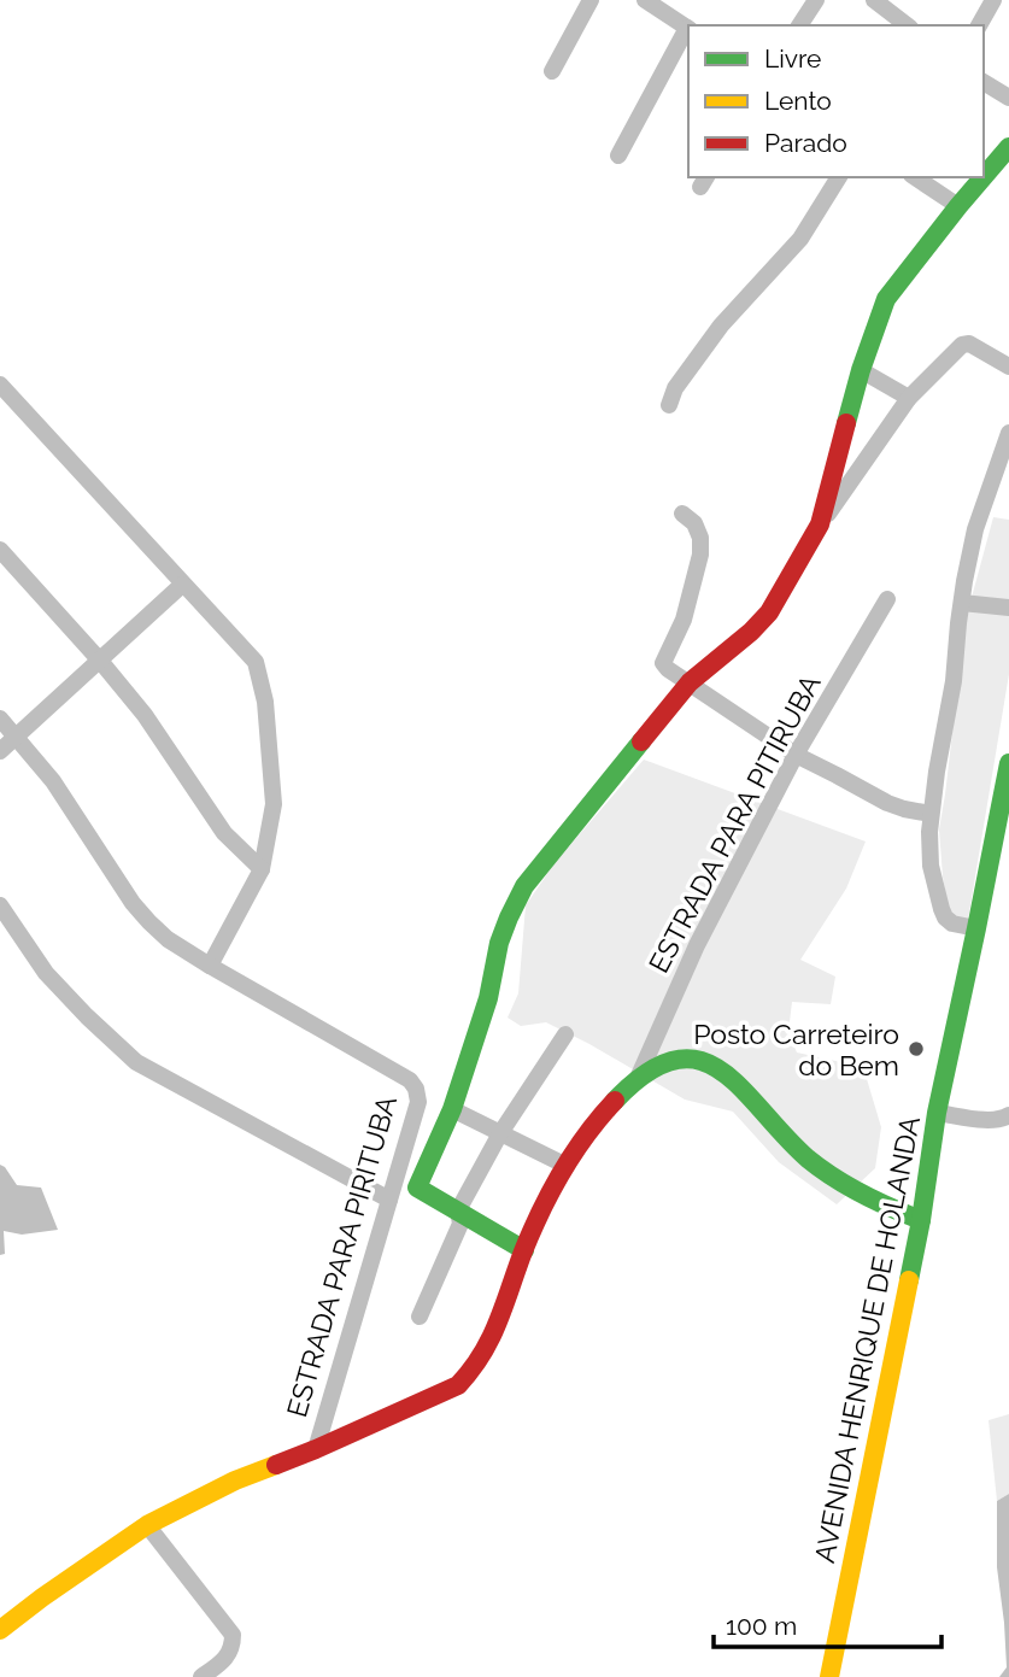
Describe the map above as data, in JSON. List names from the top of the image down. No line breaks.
{"streets":{"main road":["ESTRADA PARA PIRITUBA","AVENIDA HENRIQUE DE HOLANDA"],"street":["ESTRADA PARA PITIRUBA"]},"places":["Posto Carreteiro do Bem"],"legend":["Livre","Lento","Parado"],"scale_bar":"100 m"}
